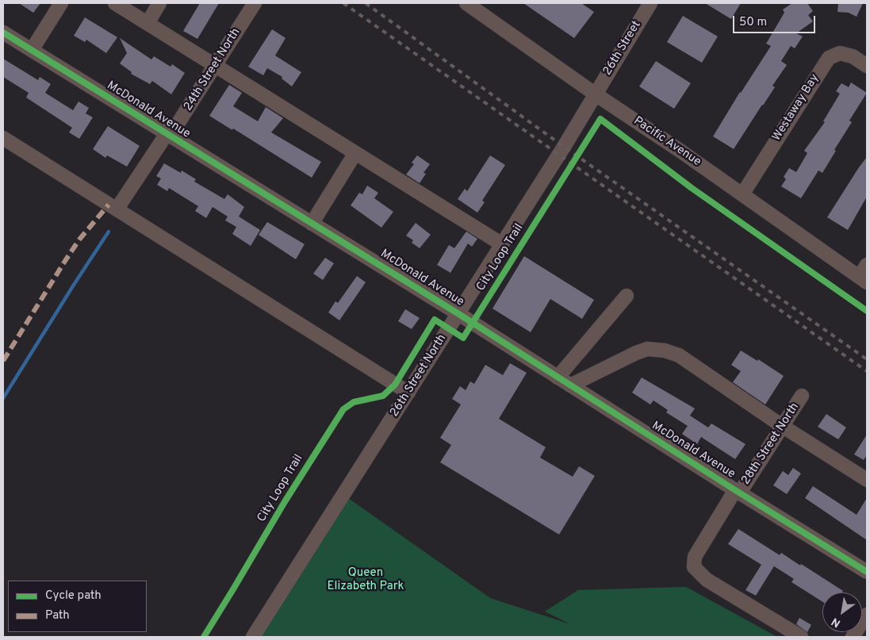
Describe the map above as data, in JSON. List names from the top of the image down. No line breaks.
{"streets":{"street":["26th Street","24th Street North","Westaway Bay","McDonald Avenue","Pacific Avenue","26th Street North","28th Street North"],"cycle path":["City Loop Trail"]},"crossings":[["26th Street","Pacific Avenue"],["26th Street","26th Street North"],["24th Street North","McDonald Avenue"],["Westaway Bay","Pacific Avenue"],["McDonald Avenue","26th Street North"],["McDonald Avenue","28th Street North"],["Pacific Avenue","26th Street North"]],"parks":["Queen Elizabeth Park"],"legend":["Cycle path","Path"],"scale_bar":"50 m","north":"bottom left"}
